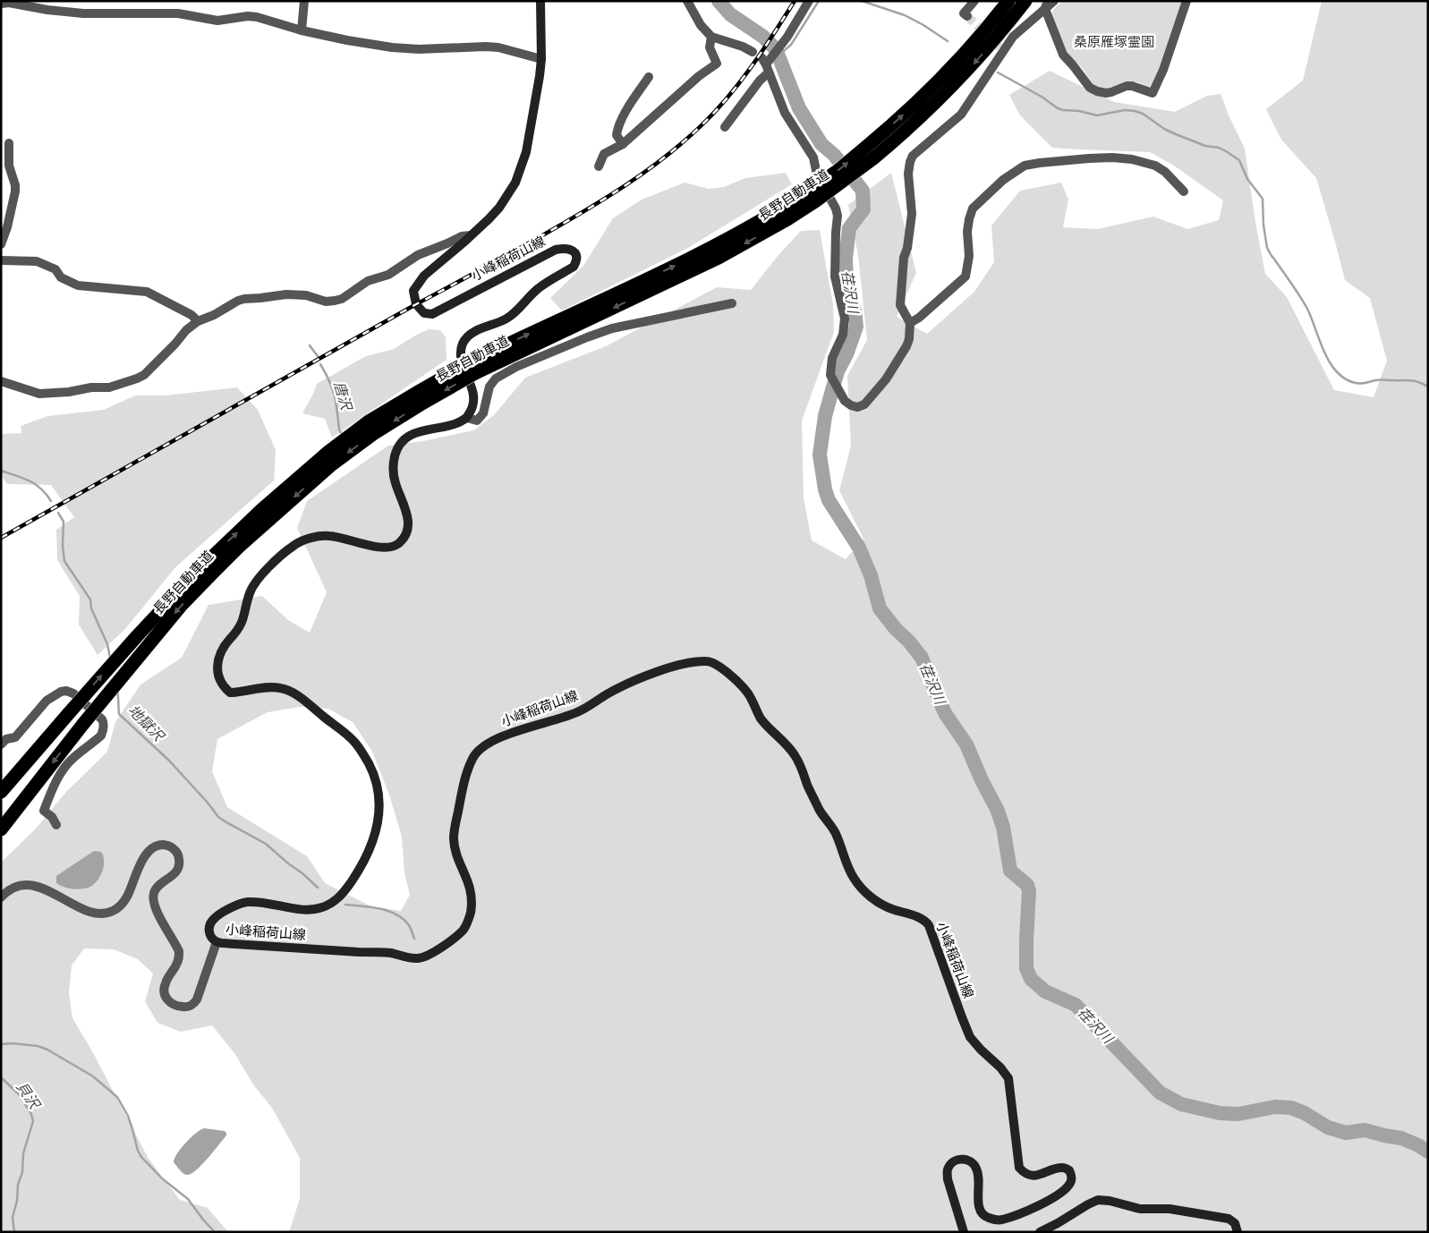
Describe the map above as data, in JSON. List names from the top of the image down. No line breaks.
{"streets":{"highway":["長野自動車道"],"main road":["小峰稲荷山線"]},"water":["荏沢川","唐沢","地獄沢","貝沢"],"parks":["桑原雁塚霊園"]}
